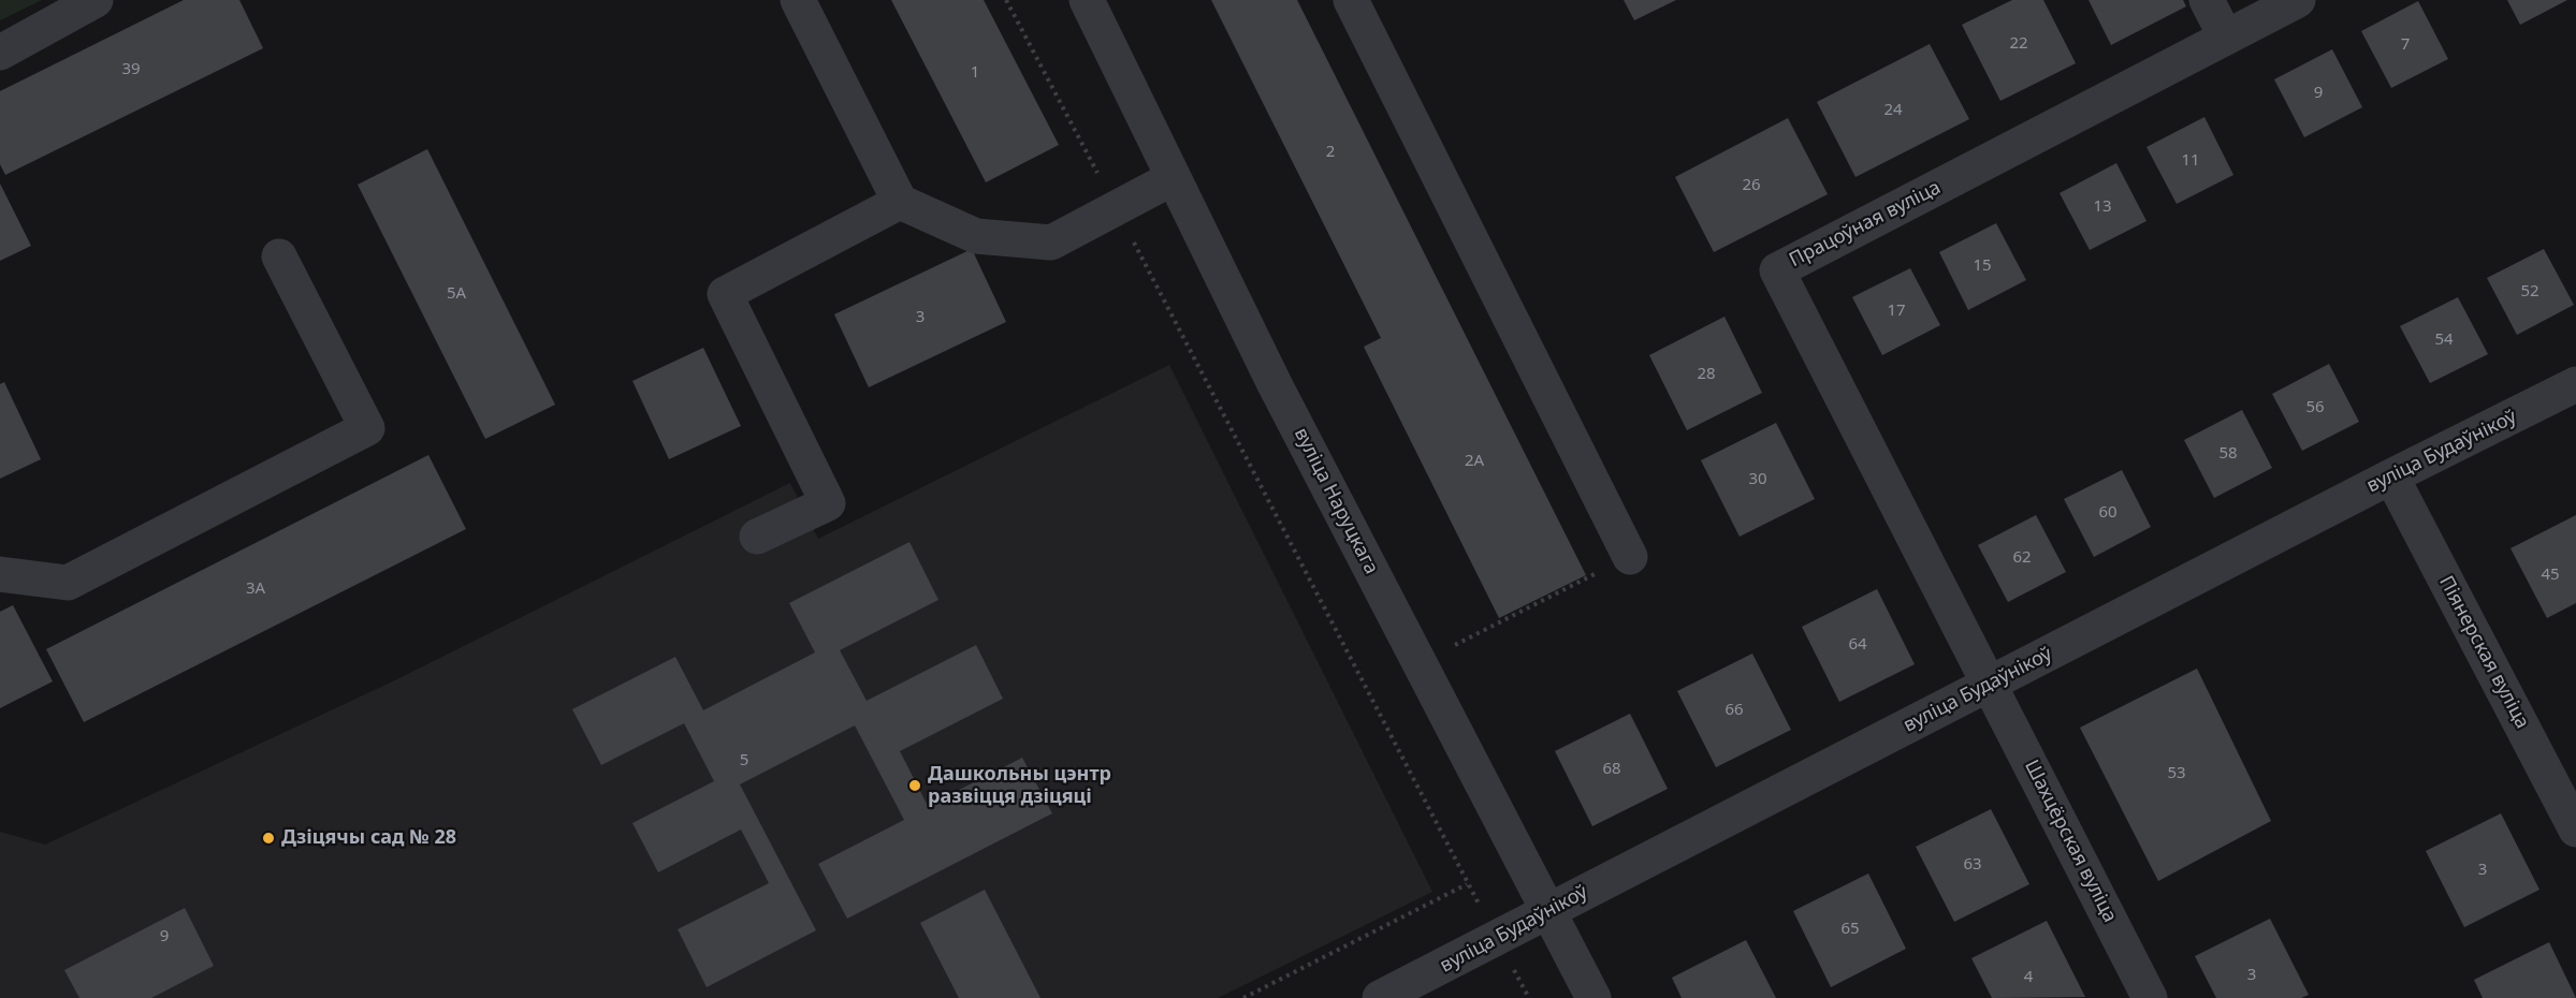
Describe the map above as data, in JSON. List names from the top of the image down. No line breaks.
{"streets":{"street":["Працоўная вуліца","вуліца Будаўнікоў","вуліца Наруцкага","Піянерская вуліца","Шахцёрская вуліца"]},"crossings":[["Працоўная вуліца","вуліца Будаўнікоў"],["Працоўная вуліца","Шахцёрская вуліца"],["вуліца Будаўнікоў","вуліца Наруцкага"],["вуліца Будаўнікоў","Піянерская вуліца"],["вуліца Будаўнікоў","Шахцёрская вуліца"]],"places":["Дашкольны цэнтр развіцця дзіцяці","Дзіцячы сад № 28"],"house_numbers":["22","7","39","1","9","24","2","11","26","13","15","52","5А","17","3","54","28","56","58","2А","30","60","62","45","3А","64","66","5","68","53","63","3","65","9","3","4"]}
